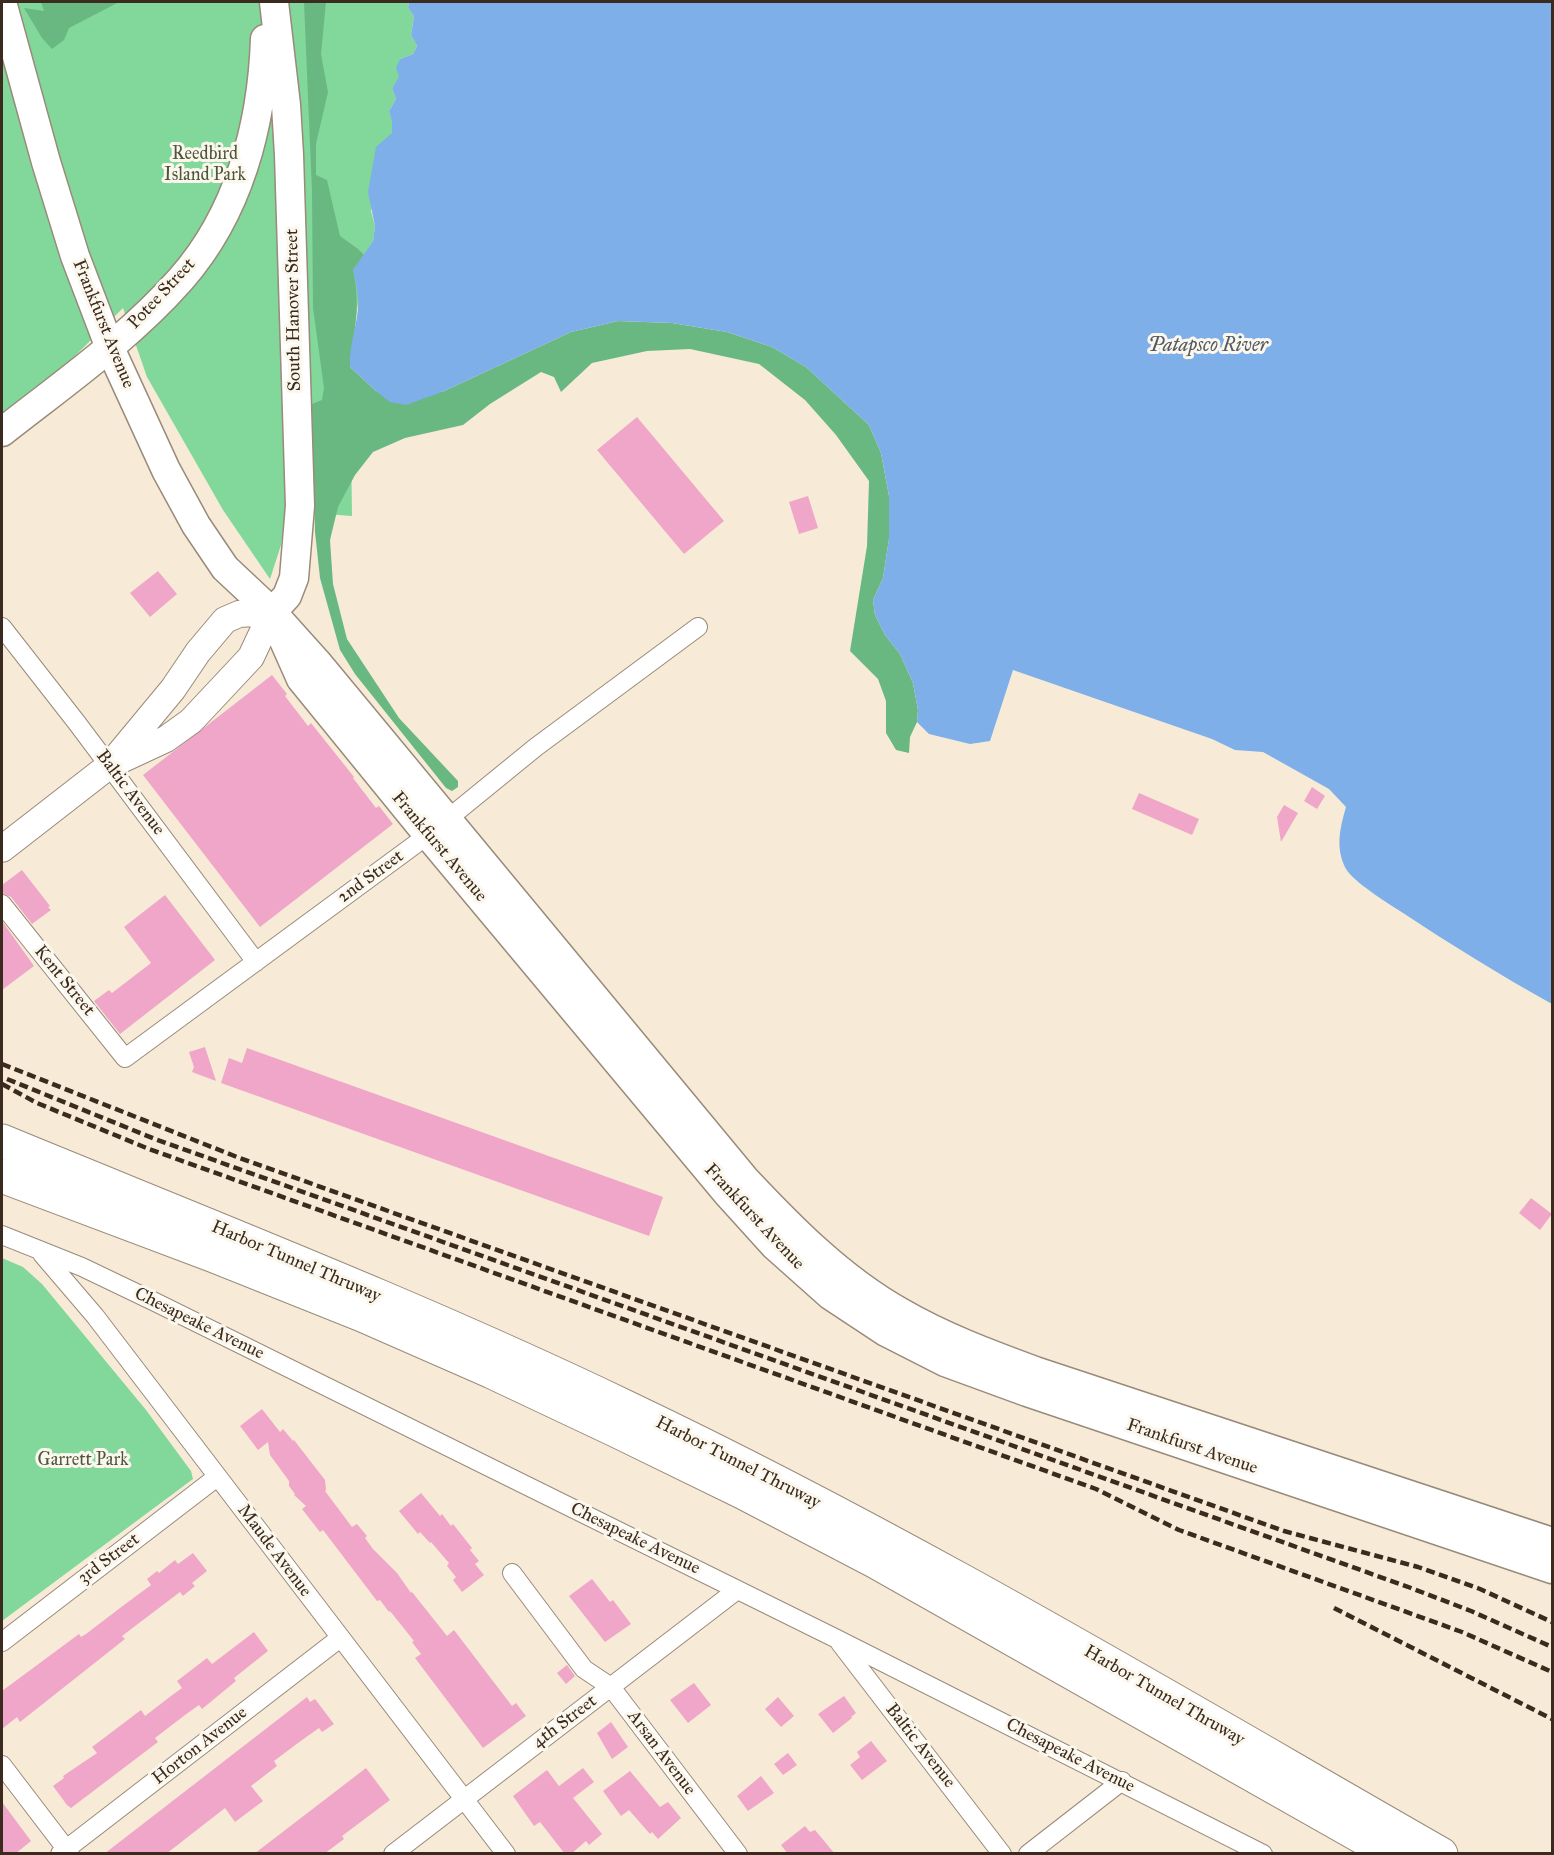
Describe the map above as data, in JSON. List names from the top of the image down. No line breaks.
{"streets":{"highway":["Harbor Tunnel Thruway"],"main road":["Potee Street","South Hanover Street","Frankfurst Avenue"],"street":["Baltic Avenue","2nd Street","Kent Street","Chesapeake Avenue","Maude Avenue","3rd Street","4th Street","Horton Avenue","Arsan Avenue"]},"crossings":[["Potee Street","Frankfurst Avenue"],["South Hanover Street","Frankfurst Avenue"],["South Hanover Street","Baltic Avenue"],["Frankfurst Avenue","2nd Street"],["Baltic Avenue","2nd Street"],["Baltic Avenue","Chesapeake Avenue"],["2nd Street","Kent Street"],["Chesapeake Avenue","Maude Avenue"],["Chesapeake Avenue","4th Street"],["Maude Avenue","3rd Street"],["Maude Avenue","4th Street"],["Maude Avenue","Horton Avenue"],["4th Street","Arsan Avenue"]],"water":["Patapsco River"],"parks":["Reedbird Island Park","Garrett Park"]}
